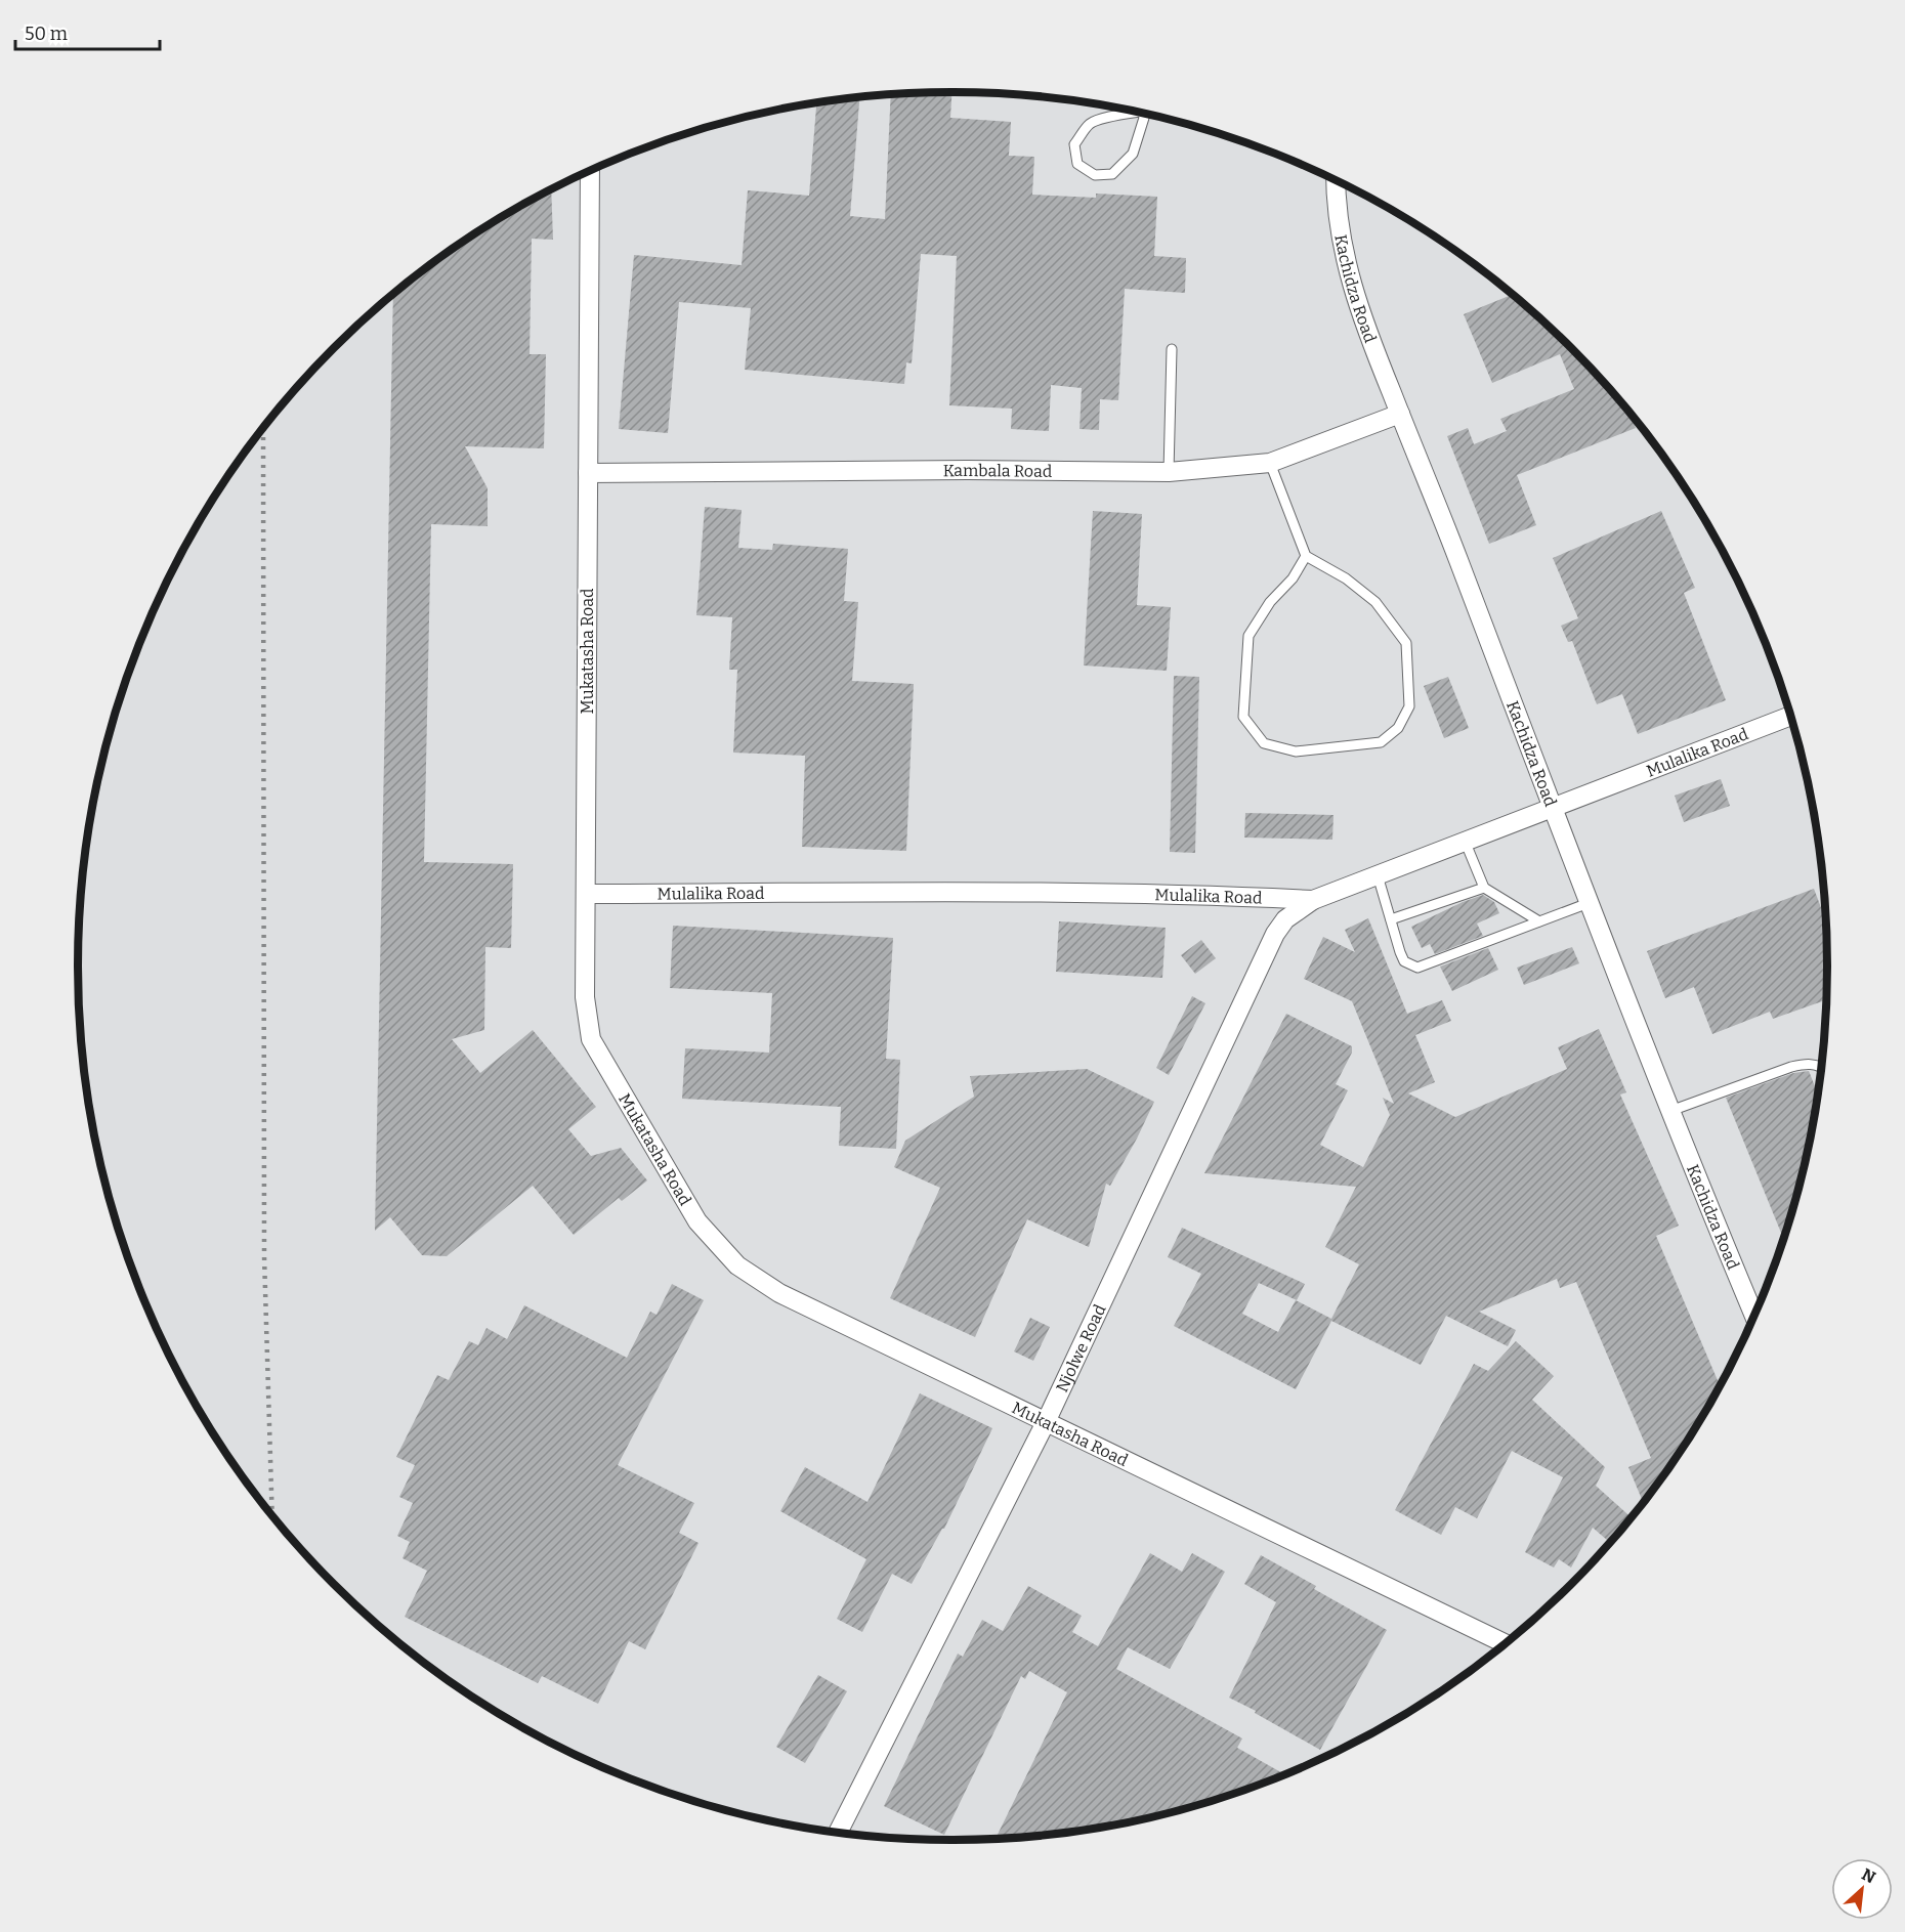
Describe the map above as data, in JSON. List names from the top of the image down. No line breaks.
{"streets":{"street":["Kachidza Road","Kambala Road","Mukatasha Road","Mulalika Road","Njolwe Road"]},"crossings":[["Kachidza Road","Kambala Road"],["Kachidza Road","Mulalika Road"],["Kambala Road","Mukatasha Road"],["Mukatasha Road","Mulalika Road"],["Mukatasha Road","Njolwe Road"],["Mulalika Road","Njolwe Road"]],"scale_bar":"50 m","north":"top right"}
